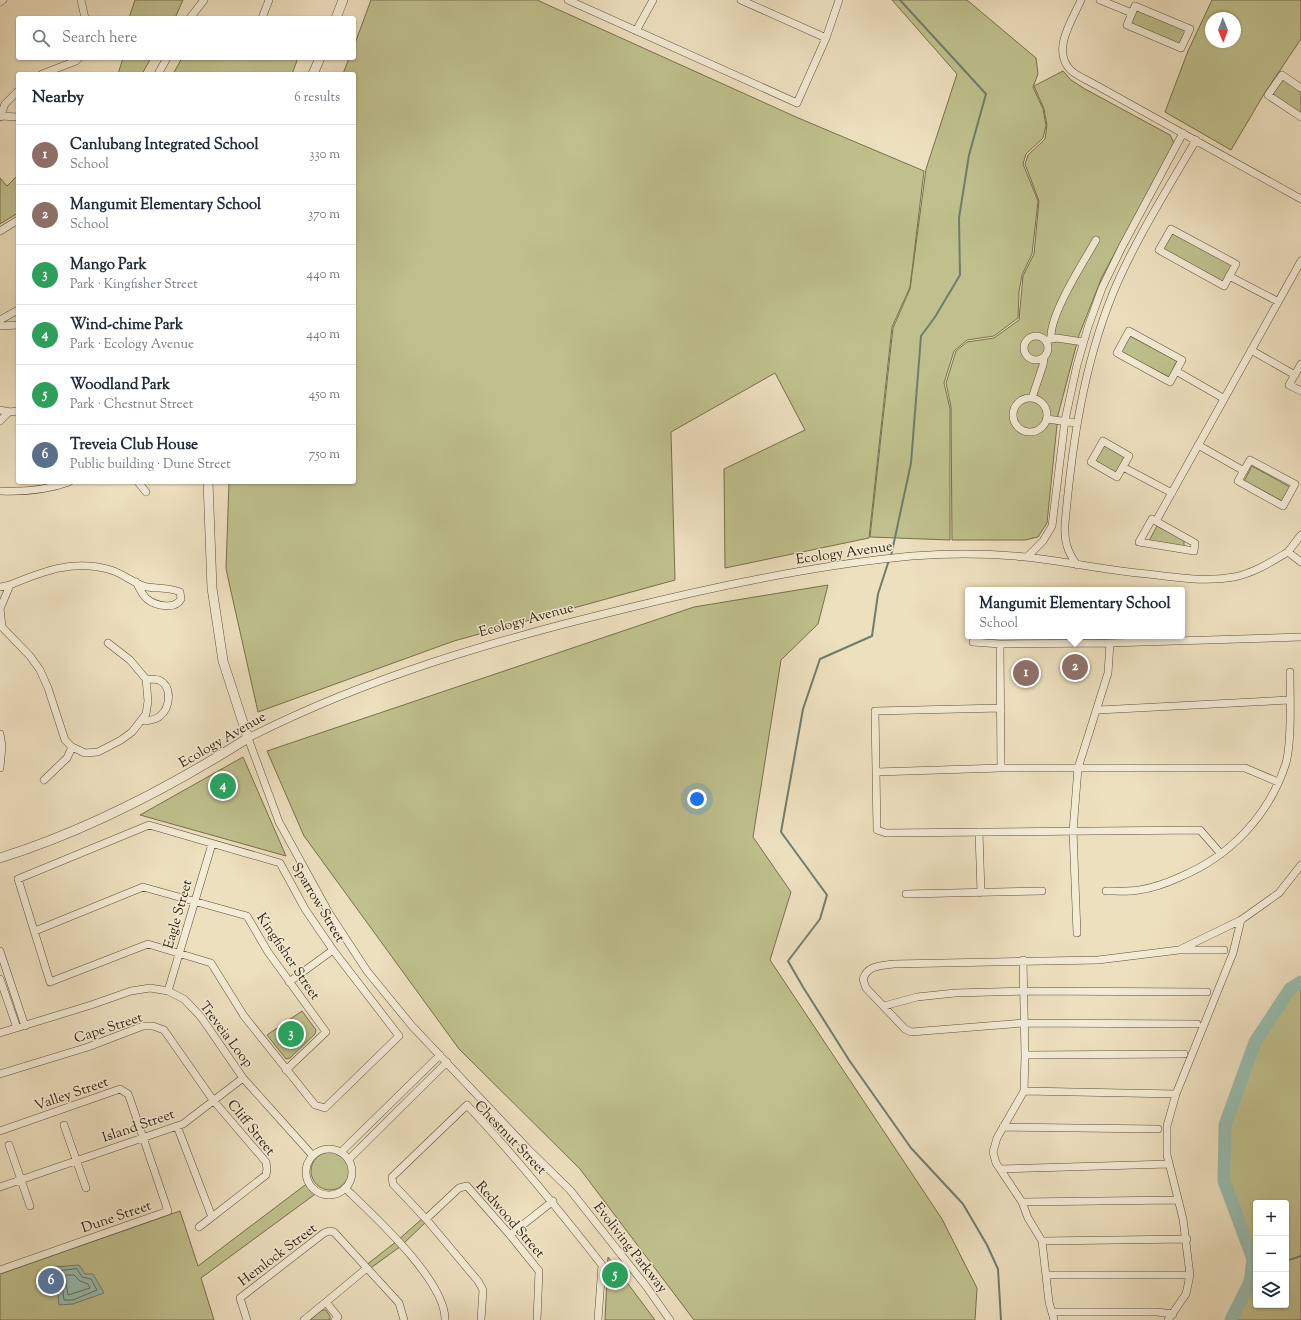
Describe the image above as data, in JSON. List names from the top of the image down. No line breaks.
{"streets":{"street":["Ecology Avenue","Sparrow Street","Eagle Street","Kingfisher Street","Cape Street","Treveia Loop","Valley Street","Island Street","Cliff Street","Chestnut Street","Dune Street","Redwood Street","Evoliving Parkway","Hemlock Street"]},"crossings":[["Ecology Avenue","Evoliving Parkway"],["Sparrow Street","Eagle Street"],["Sparrow Street","Kingfisher Street"],["Eagle Street","Kingfisher Street"],["Eagle Street","Treveia Loop"],["Cape Street","Island Street"],["Cape Street","Cliff Street"],["Treveia Loop","Island Street"],["Valley Street","Island Street"],["Valley Street","Dune Street"],["Island Street","Cliff Street"],["Island Street","Dune Street"],["Chestnut Street","Redwood Street"]],"north":"bottom","page":{"search":"Search here","heading":["Nearby","6 results"],"list":[{"mark":"1","name":"Canlubang Integrated School","note":"School","value":"330 m"},{"mark":"2","name":"Mangumit Elementary School","note":"School","value":"370 m"},{"mark":"3","name":"Mango Park","note":"Park · Kingfisher Street","value":"440 m"},{"mark":"4","name":"Wind-chime Park","note":"Park · Ecology Avenue","value":"440 m"},{"mark":"5","name":"Woodland Park","note":"Park · Chestnut Street","value":"450 m"},{"mark":"6","name":"Treveia Club House","note":"Public building · Dune Street","value":"750 m"}],"popup":["Mangumit Elementary School","School"],"pins":["2","1","4","3","5","6"],"map_buttons":["+","−"]}}
